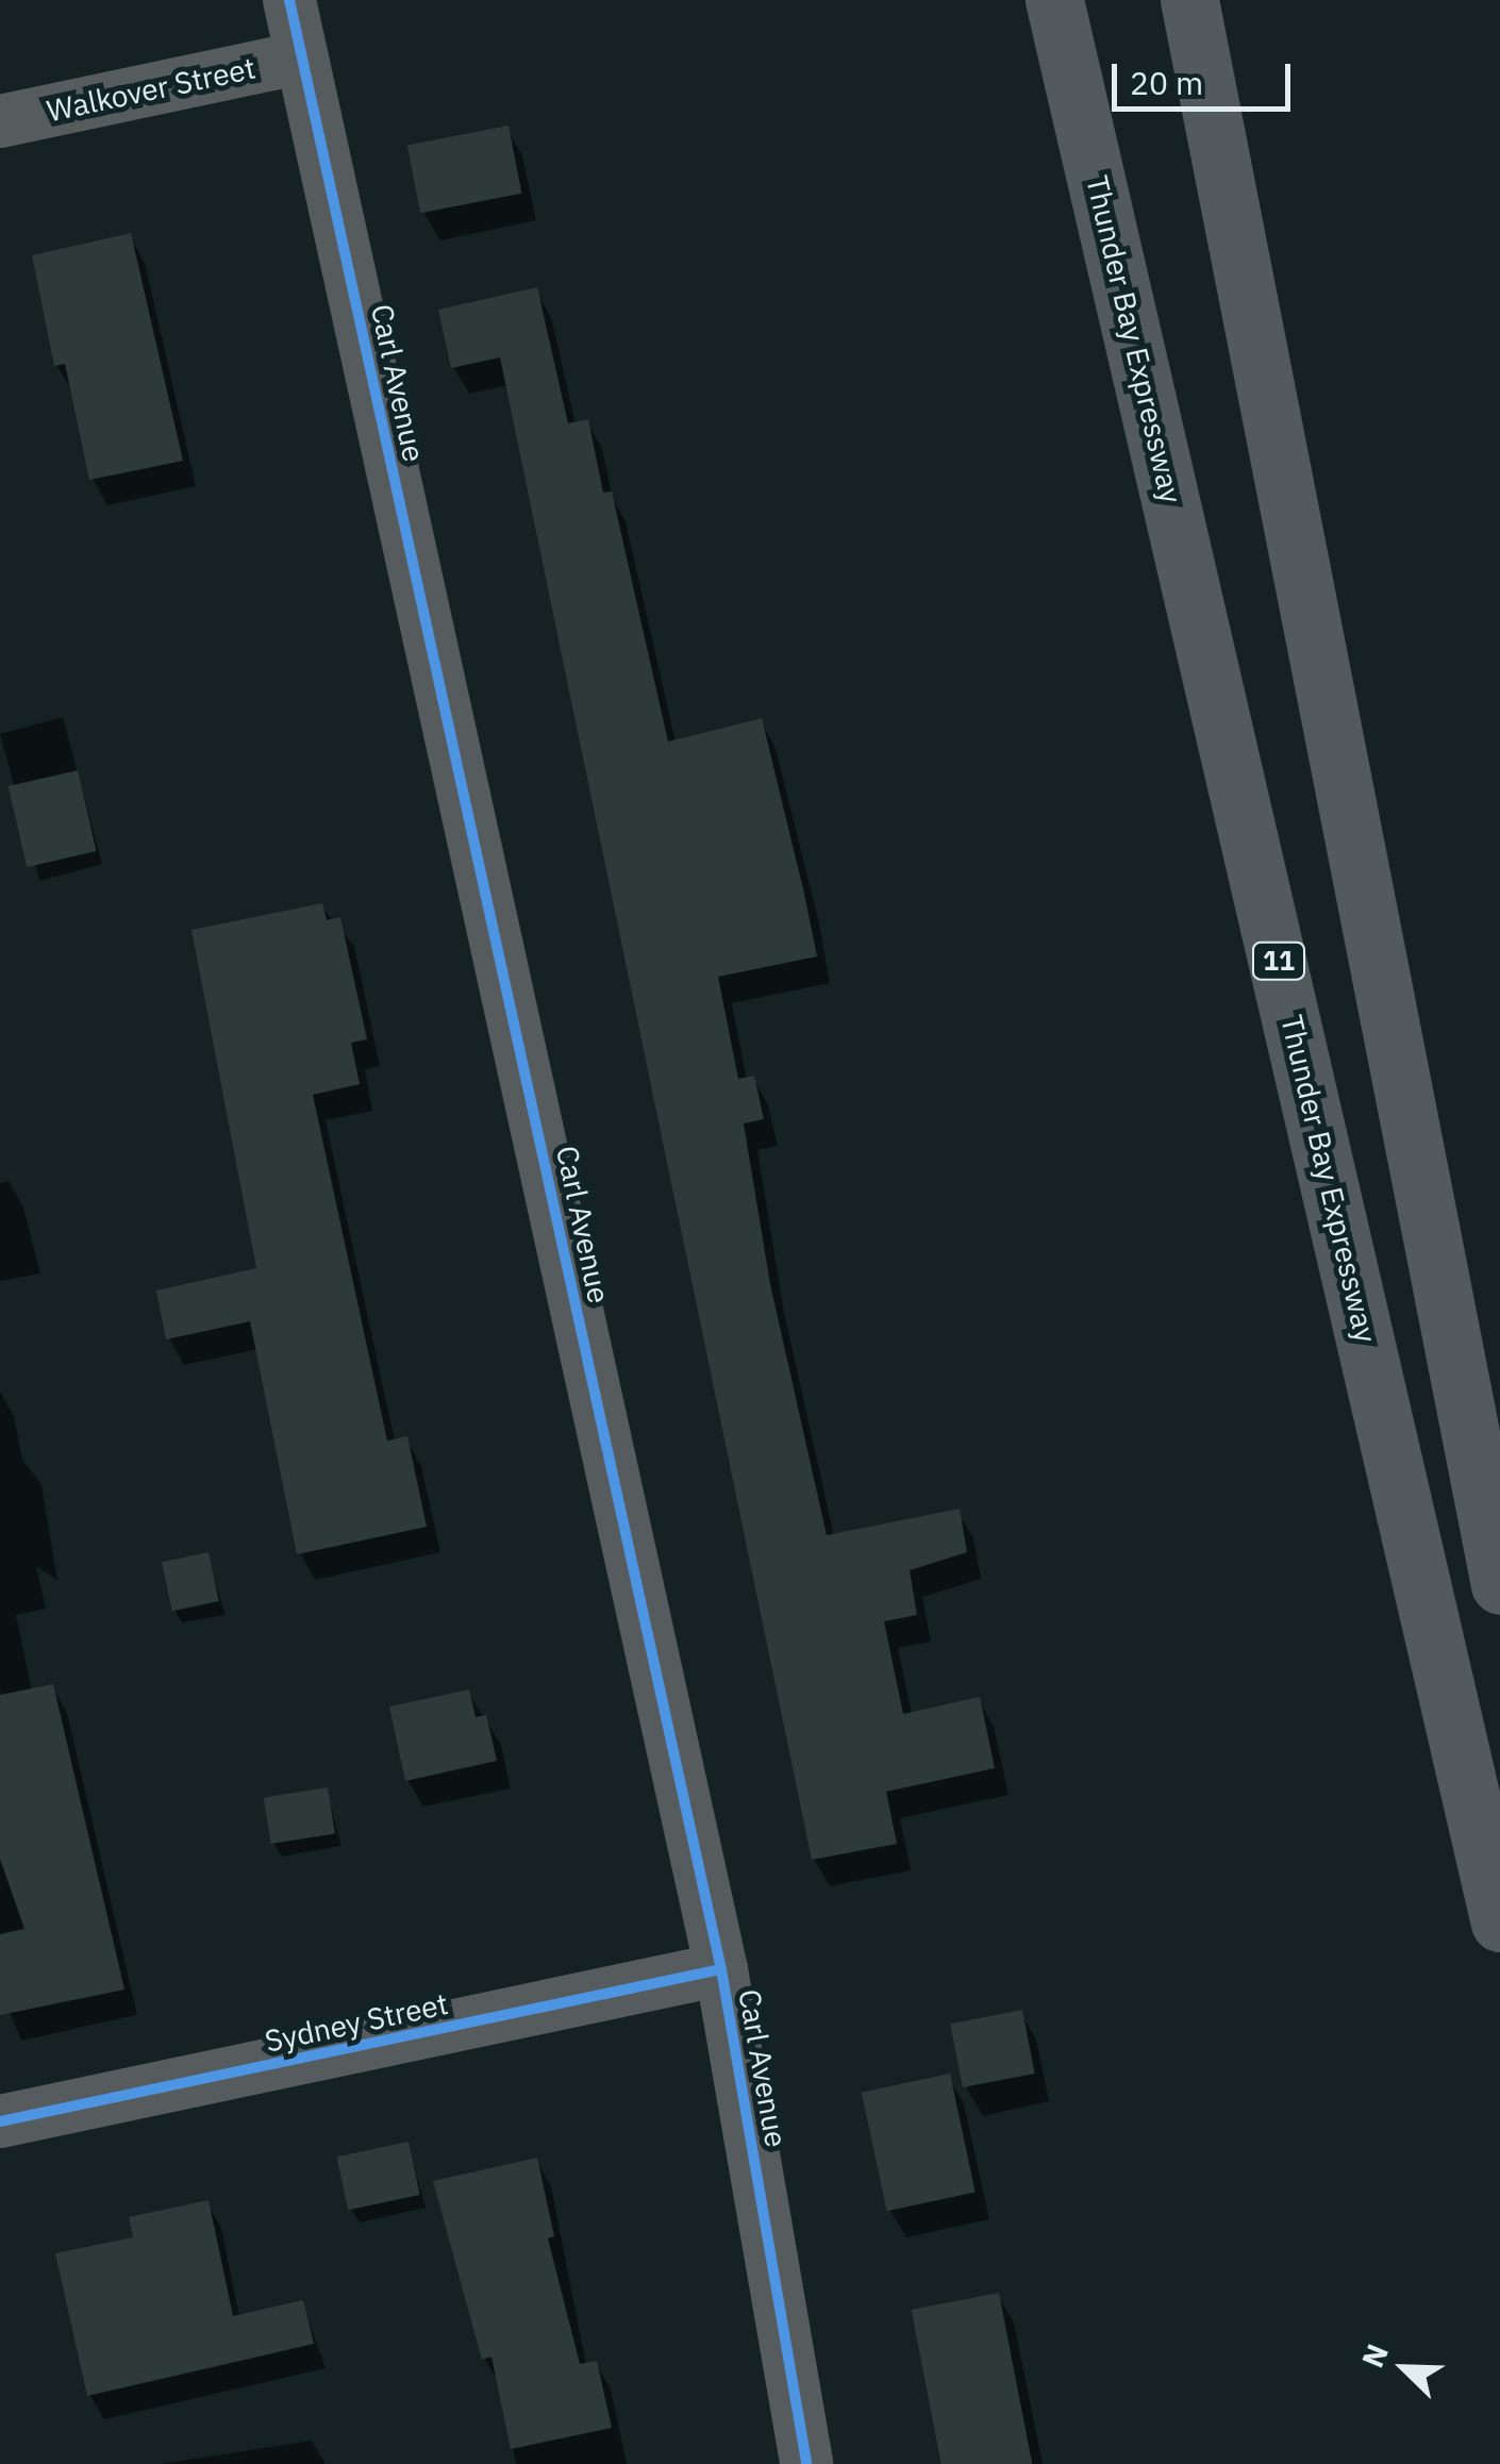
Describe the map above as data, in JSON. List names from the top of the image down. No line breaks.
{"streets":{"highway":["Thunder Bay Expressway","11"],"street":["Walkover Street","Carl Avenue","Sydney Street"]},"crossings":[["Walkover Street","Carl Avenue"],["Carl Avenue","Sydney Street"]],"scale_bar":"20 m","north":"top left"}
